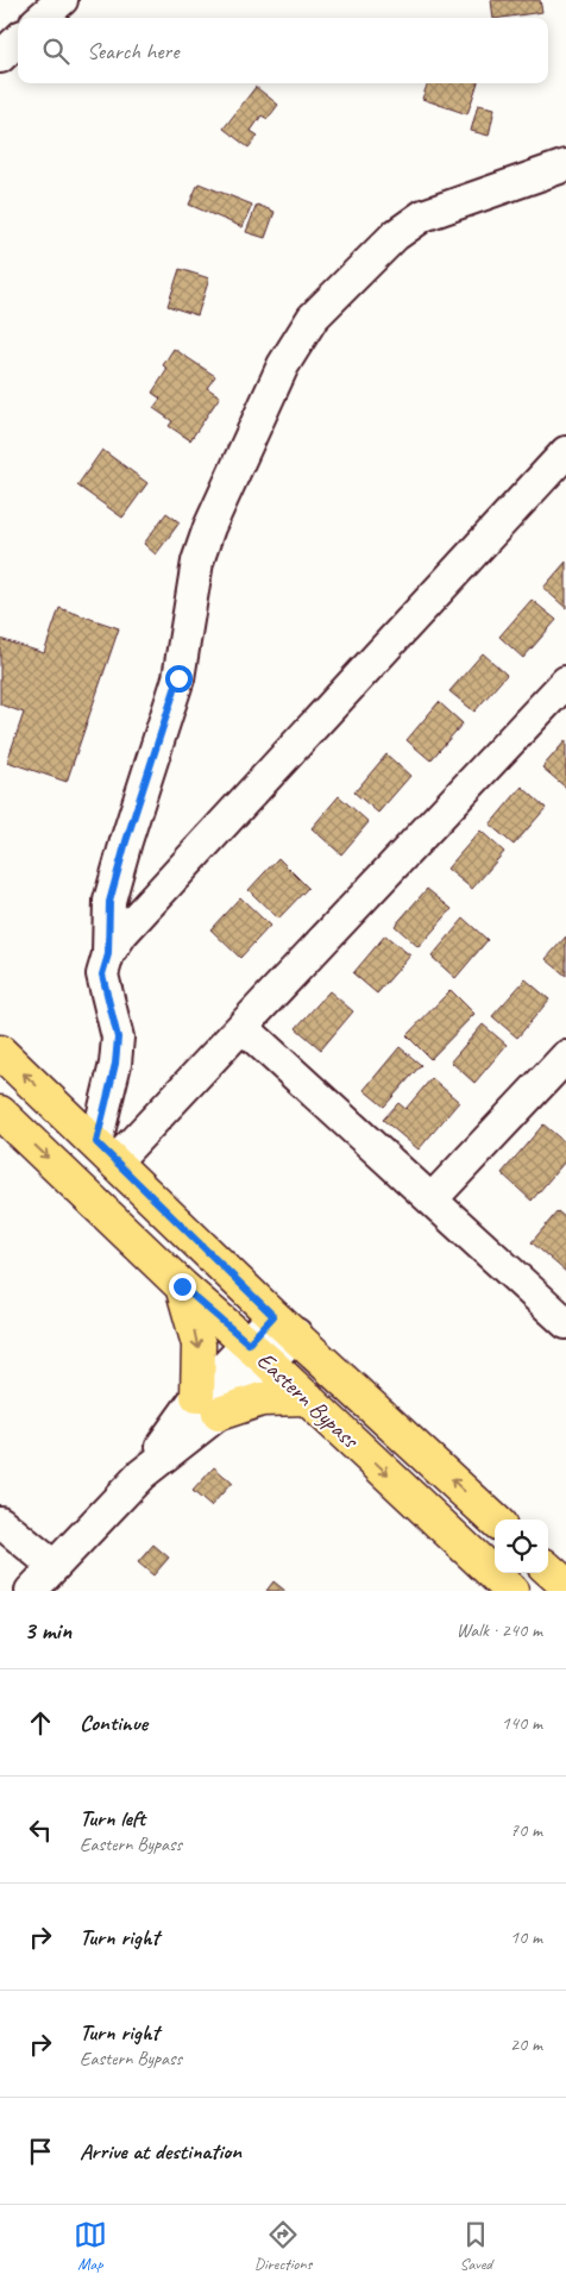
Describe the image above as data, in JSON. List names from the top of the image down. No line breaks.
{"streets":{"main road":["Eastern Bypass"]},"page":{"search":"Search here","heading":["3 min","Walk · 240 m"],"list":[["Continue","140 m"],["Turn left","Eastern Bypass","70 m"],["Turn right","10 m"],["Turn right","Eastern Bypass","20 m"],"Arrive at destination"],"nav":["Map","Directions","Saved"]}}
